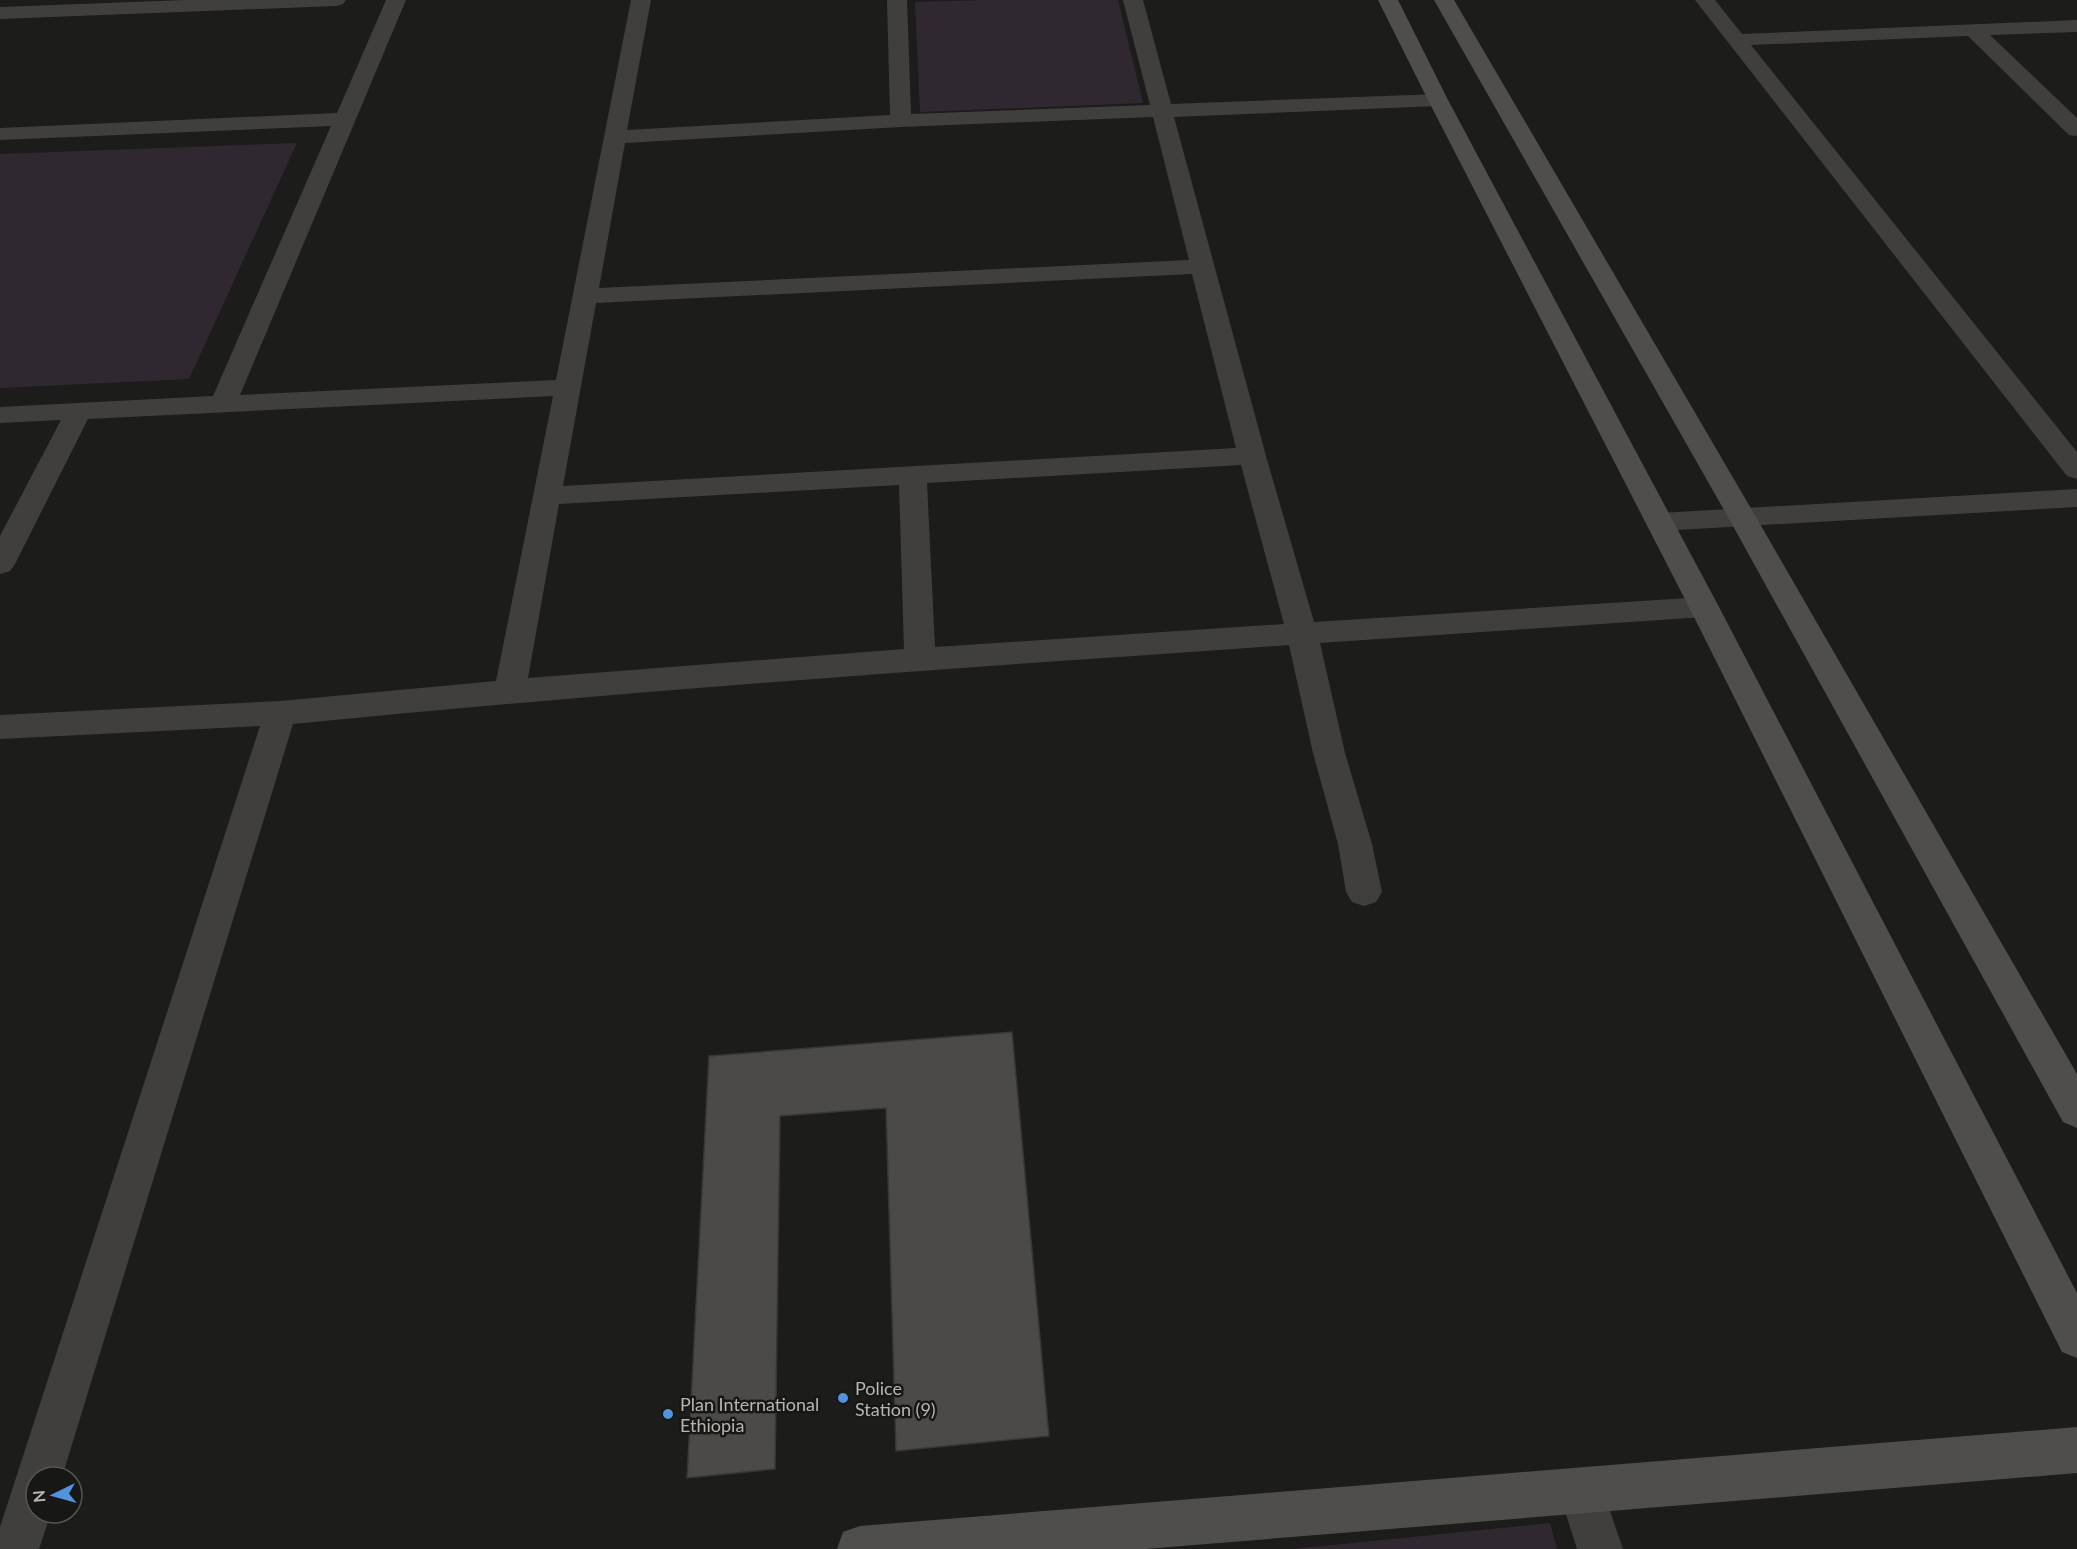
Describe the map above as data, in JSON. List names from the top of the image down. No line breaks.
{"places":["Police Station (9)","Plan International Ethiopia"],"north":"left"}
